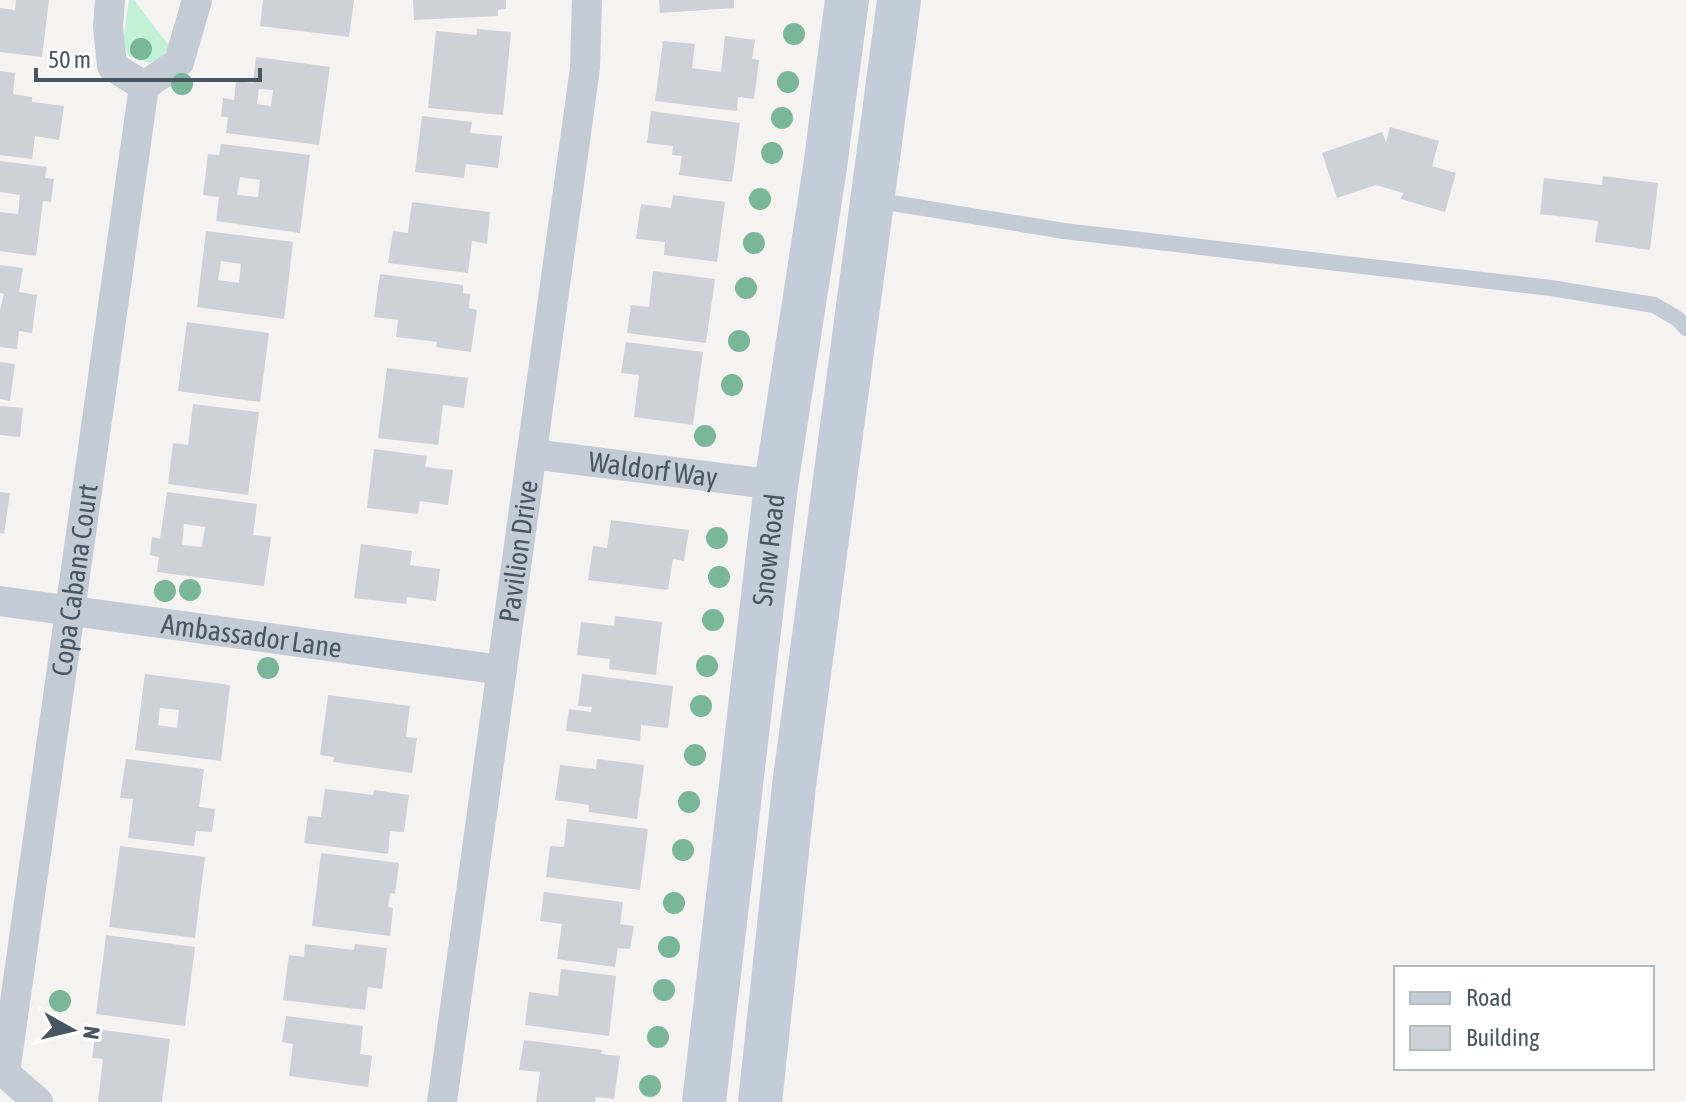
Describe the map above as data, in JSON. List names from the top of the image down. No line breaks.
{"streets":{"main road":["Snow Road"],"street":["Waldorf Way","Pavilion Drive","Copa Cabana Court","Ambassador Lane"]},"crossings":[["Waldorf Way","Snow Road"],["Waldorf Way","Pavilion Drive"],["Pavilion Drive","Ambassador Lane"],["Copa Cabana Court","Ambassador Lane"]],"legend":["Road","Building"],"scale_bar":"50 m","north":"right"}
